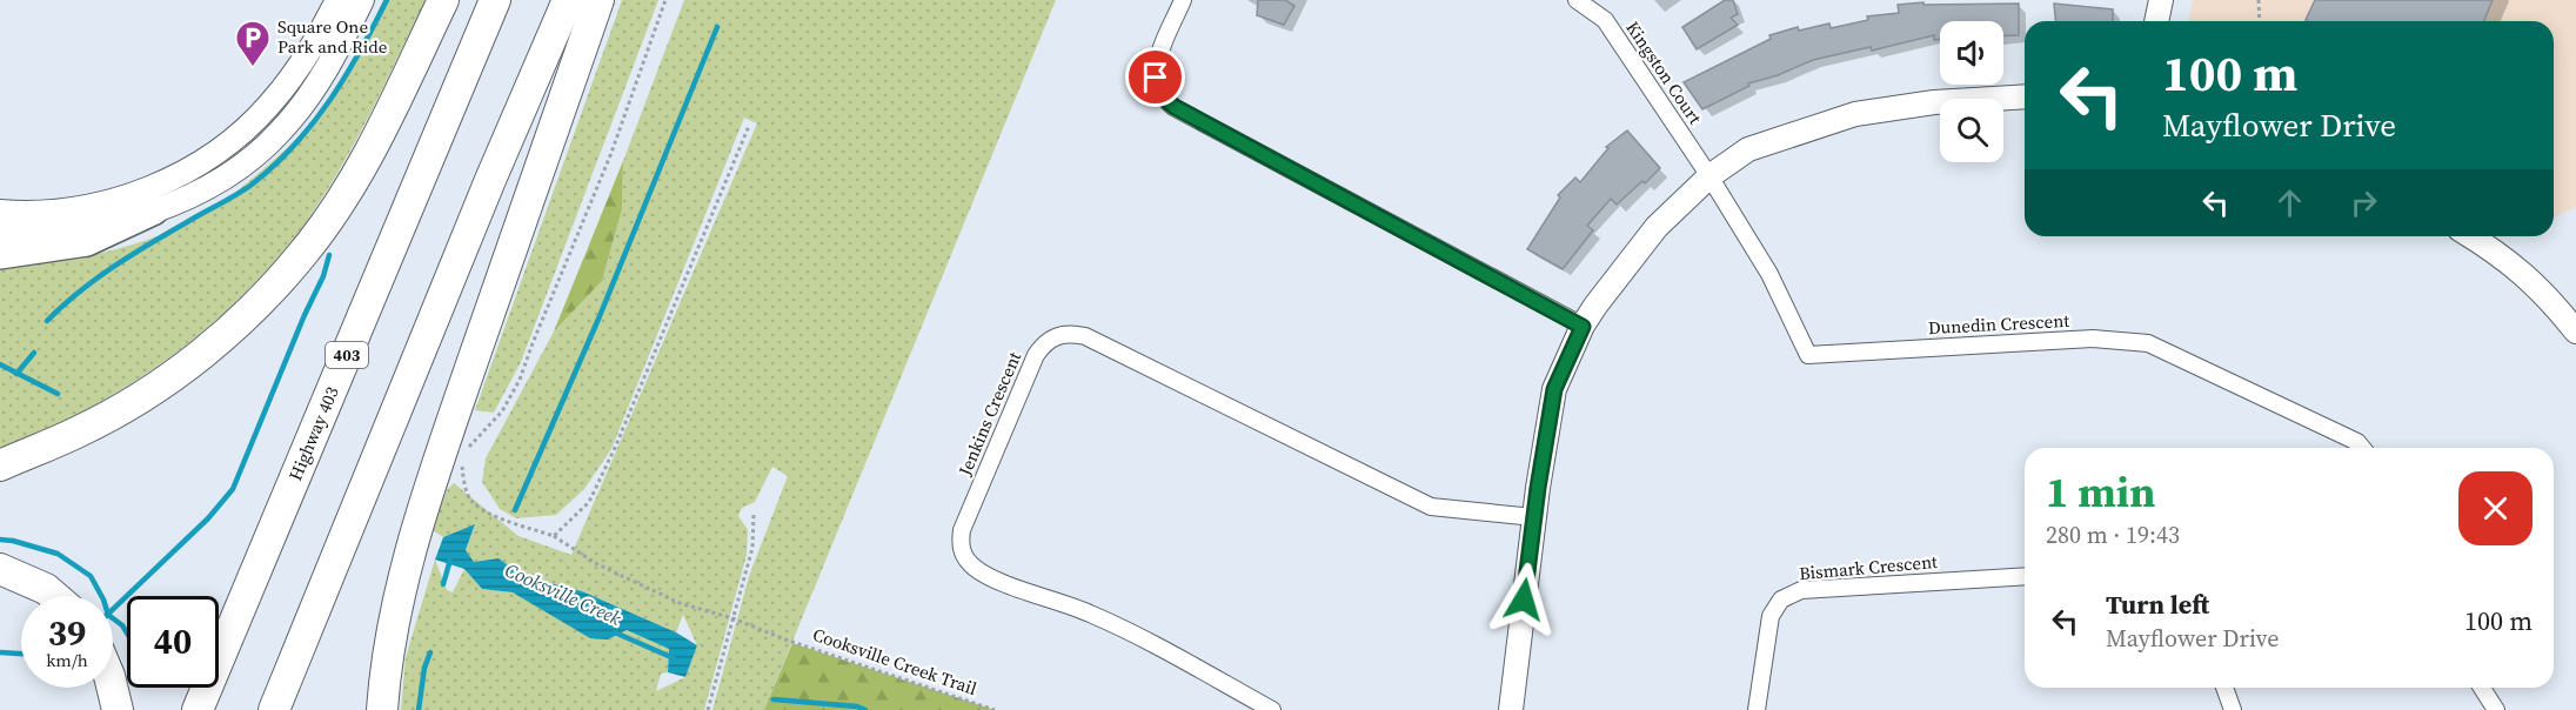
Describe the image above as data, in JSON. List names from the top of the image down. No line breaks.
{"streets":{"highway":["403","Highway 403"],"street":["Kingston Court","Dunedin Crescent","Jenkins Crescent","Bismark Crescent"],"path":["Cooksville Creek Trail"]},"crossings":[["Kingston Court","Dunedin Crescent"]],"water":["Cooksville Creek"],"places":{"parking":["Square One Park and Ride"]},"page":{"turn":["100 m","Mayflower Drive"],"heading":["1 min","280 m · 19:43"],"list":[{"name":"Turn left","note":"Mayflower Drive","value":"100 m"}],"speed":"39 km/h","limit":"40"}}
